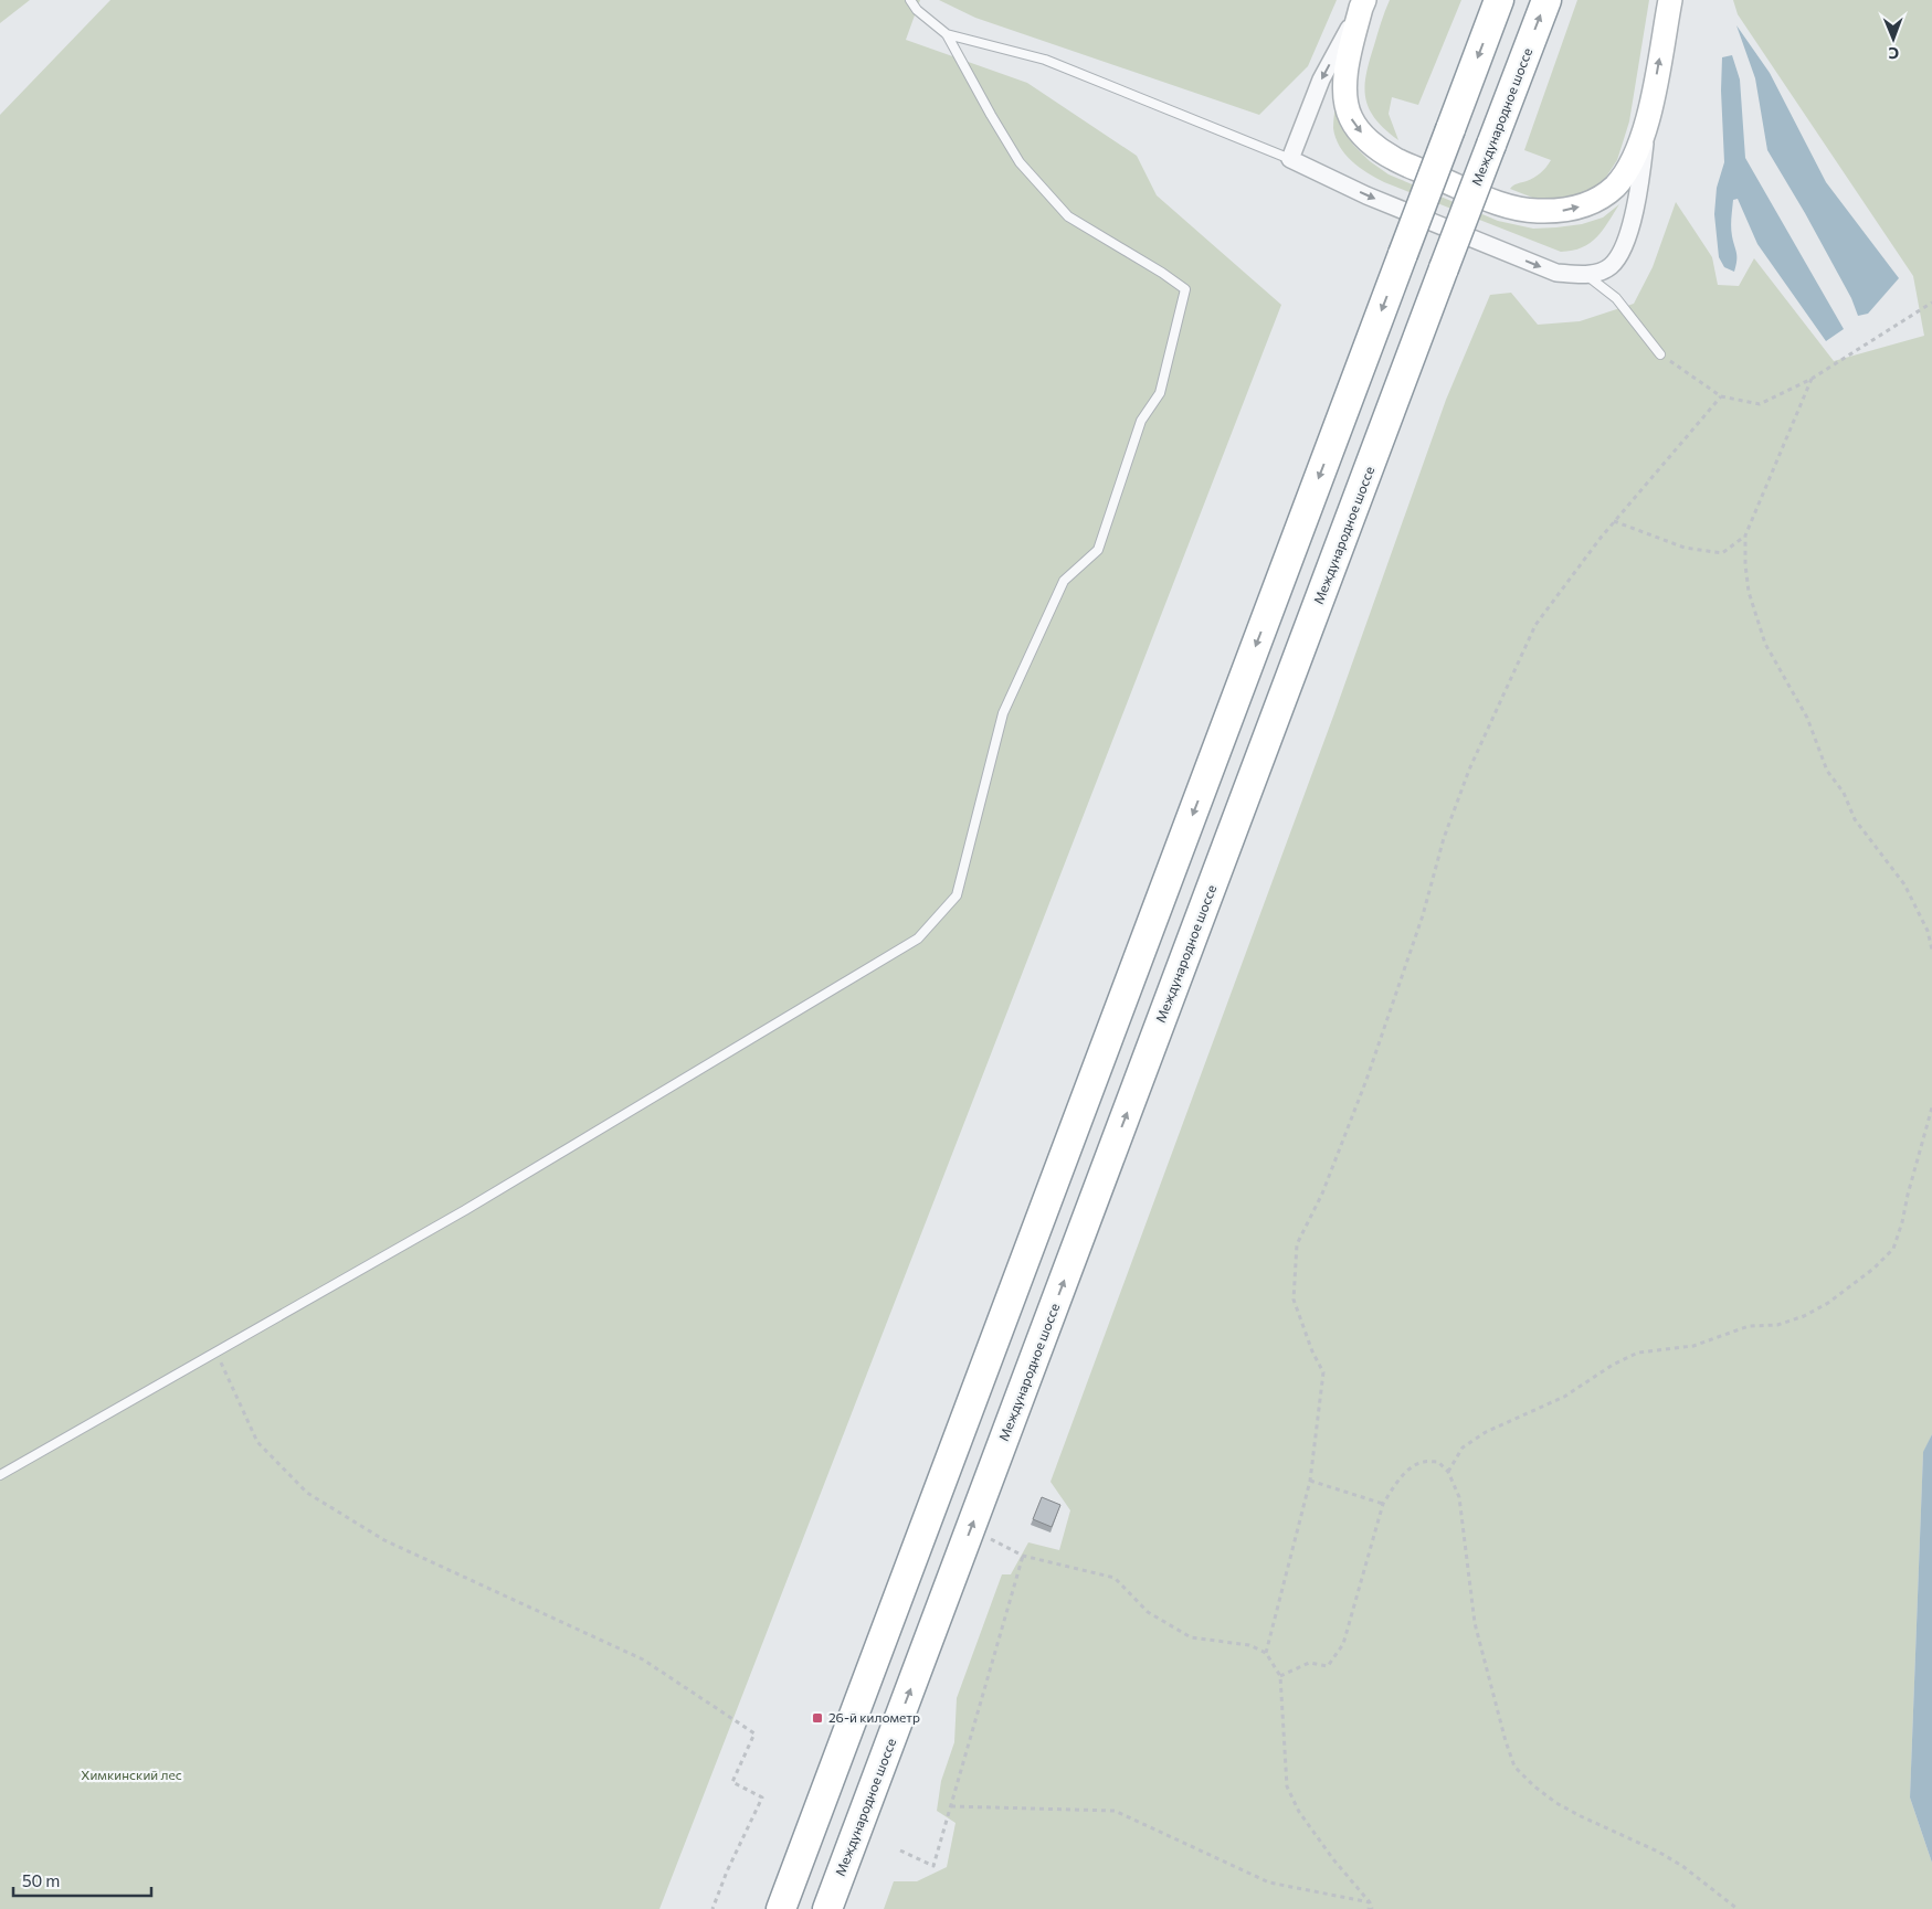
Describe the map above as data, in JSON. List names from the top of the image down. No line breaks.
{"streets":{"highway":["Международное шоссе"]},"parks":["Химкинский лес"],"places":{"transit":["26-й километр"]},"scale_bar":"50 m","north":"bottom"}
